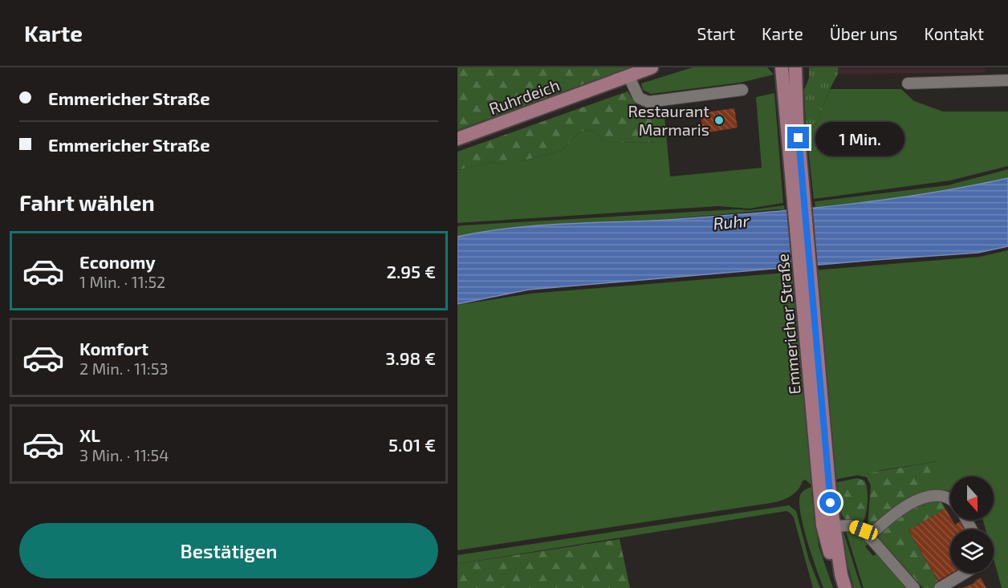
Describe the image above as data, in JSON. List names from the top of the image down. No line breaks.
{"streets":{"main road":["Ruhrdeich","Emmericher Straße"]},"water":["Ruhr"],"places":["Restaurant Marmaris"],"north":"bottom","page":{"header":"Karte","nav":["Start","Karte","Über uns","Kontakt"],"banner":["Emmericher Straße","Emmericher Straße"],"bubble":"1 Min.","heading":"Fahrt wählen","list":[{"name":"Economy","note":"1 Min. · 11:52","value":"2.95 €"},{"name":"Komfort","note":"2 Min. · 11:53","value":"3.98 €"},{"name":"XL","note":"3 Min. · 11:54","value":"5.01 €"}],"buttons":"Bestätigen"}}
